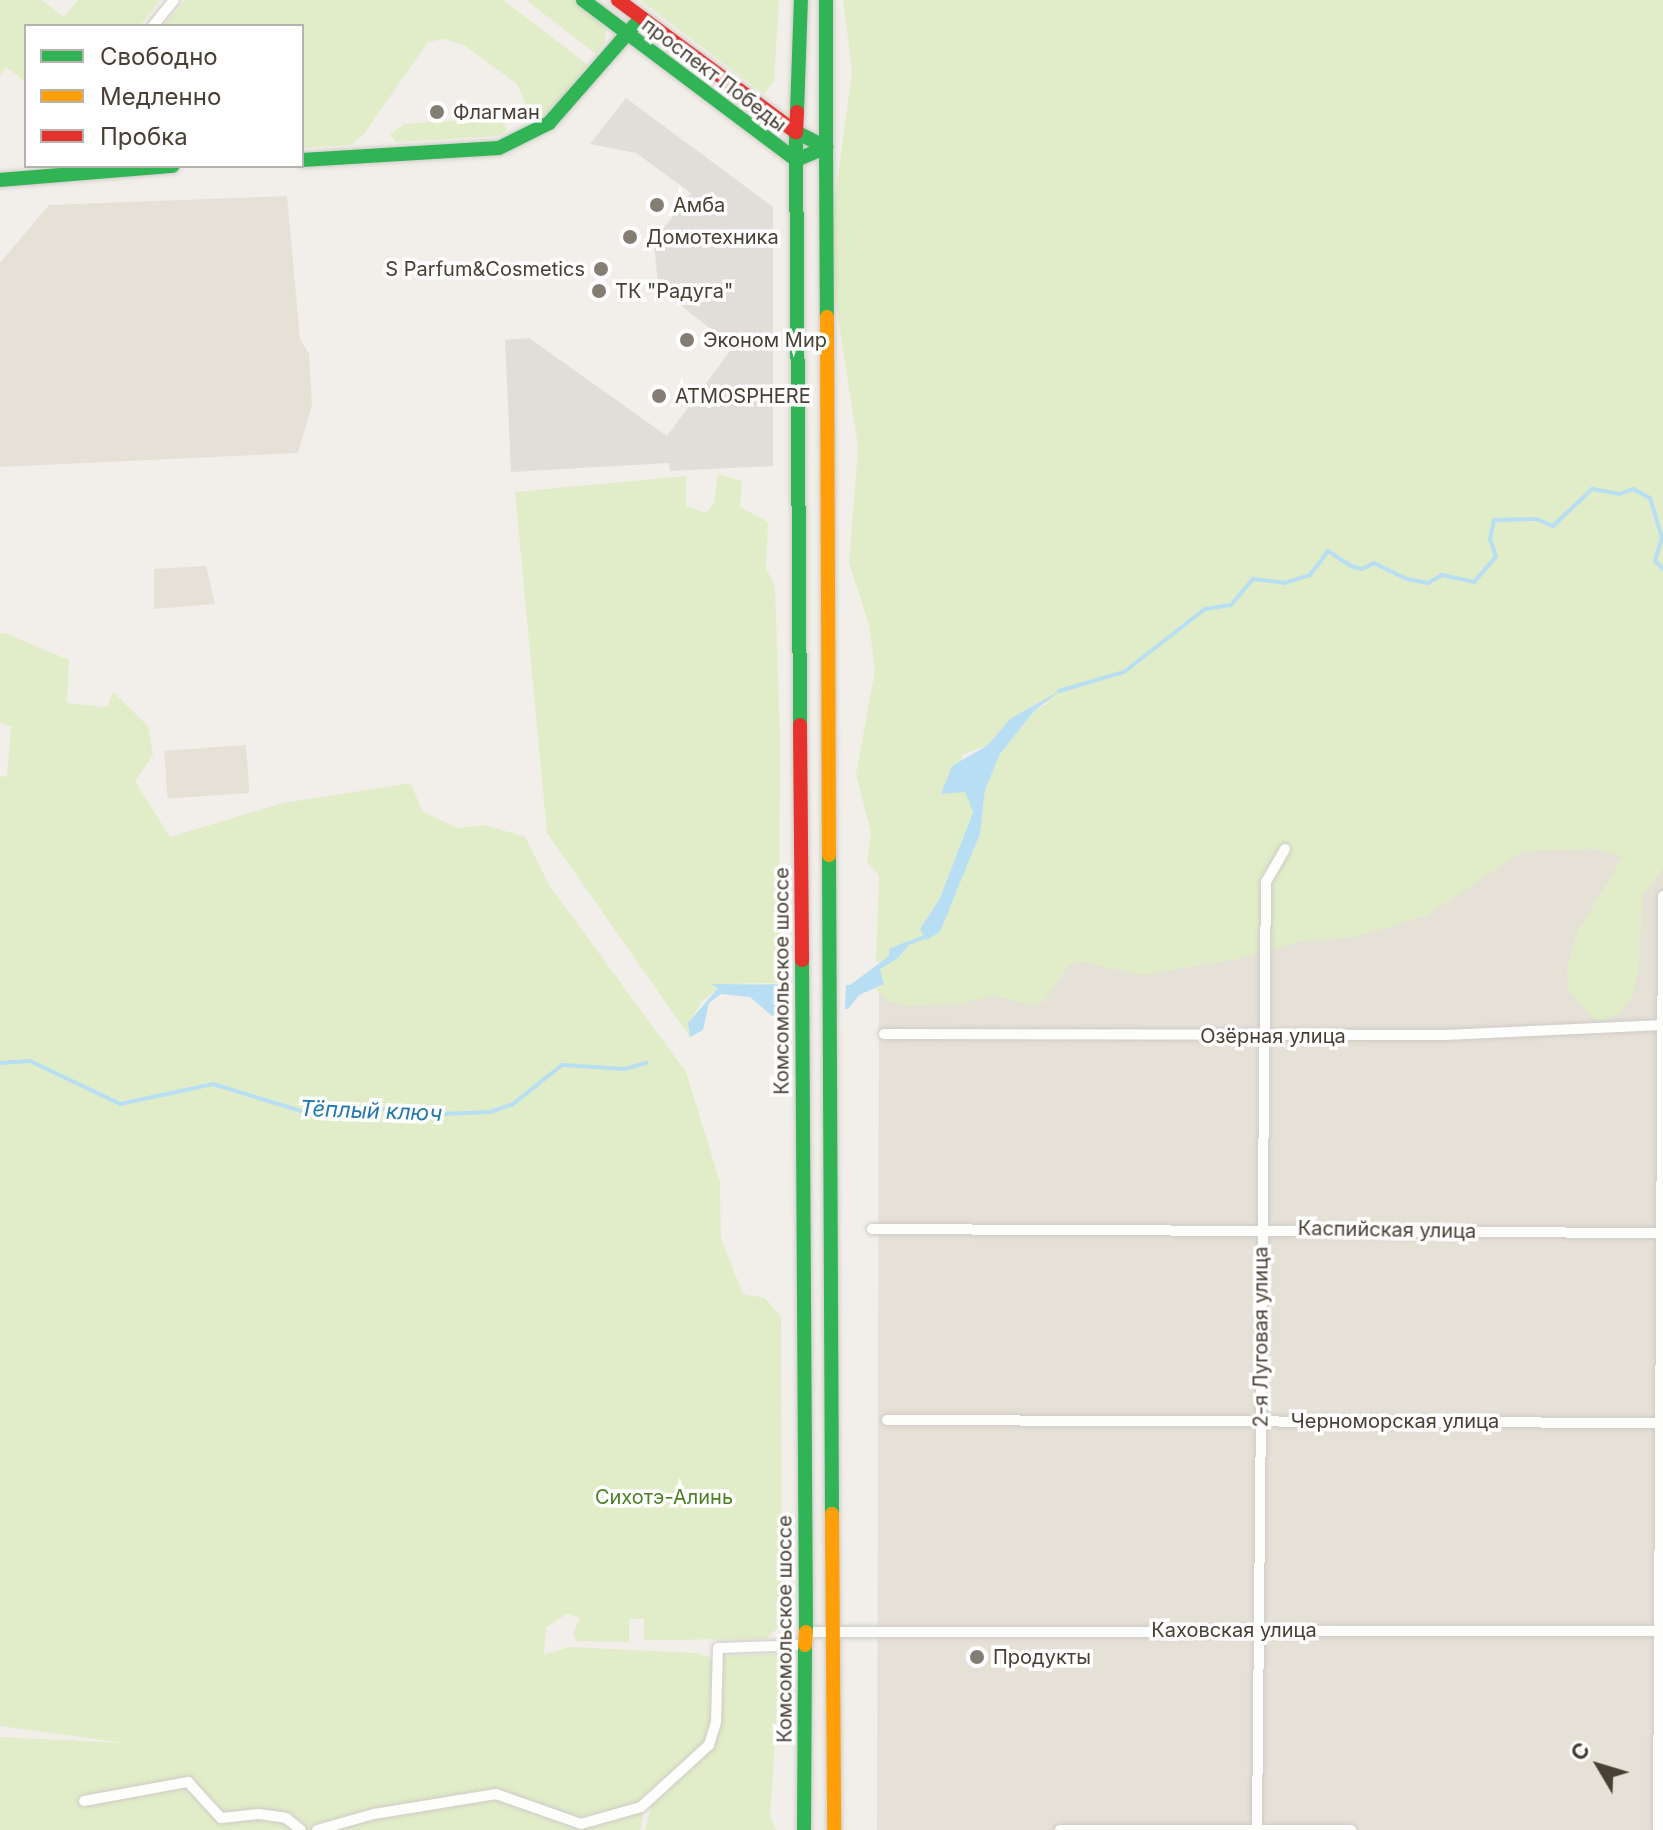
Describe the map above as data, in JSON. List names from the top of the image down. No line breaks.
{"streets":{"main road":["проспект Победы","Комсомольское шоссе"],"street":["Озёрная улица","Каспийская улица","2-я Луговая улица","Черноморская улица","Каховская улица"]},"crossings":[["проспект Победы","Комсомольское шоссе"],["Комсомольское шоссе","Каховская улица"],["Озёрная улица","2-я Луговая улица"],["Каспийская улица","2-я Луговая улица"],["2-я Луговая улица","Черноморская улица"],["2-я Луговая улица","Каховская улица"]],"water":["Тёплый ключ"],"parks":["Сихотэ-Алинь"],"places":["Флагман","Амба","Домотехника","S Parfum&Cosmetics","ТК \"Радуга\"","Эконом Мир","ATMOSPHERE","Продукты"],"legend":["Свободно","Медленно","Пробка"],"north":"top left"}
